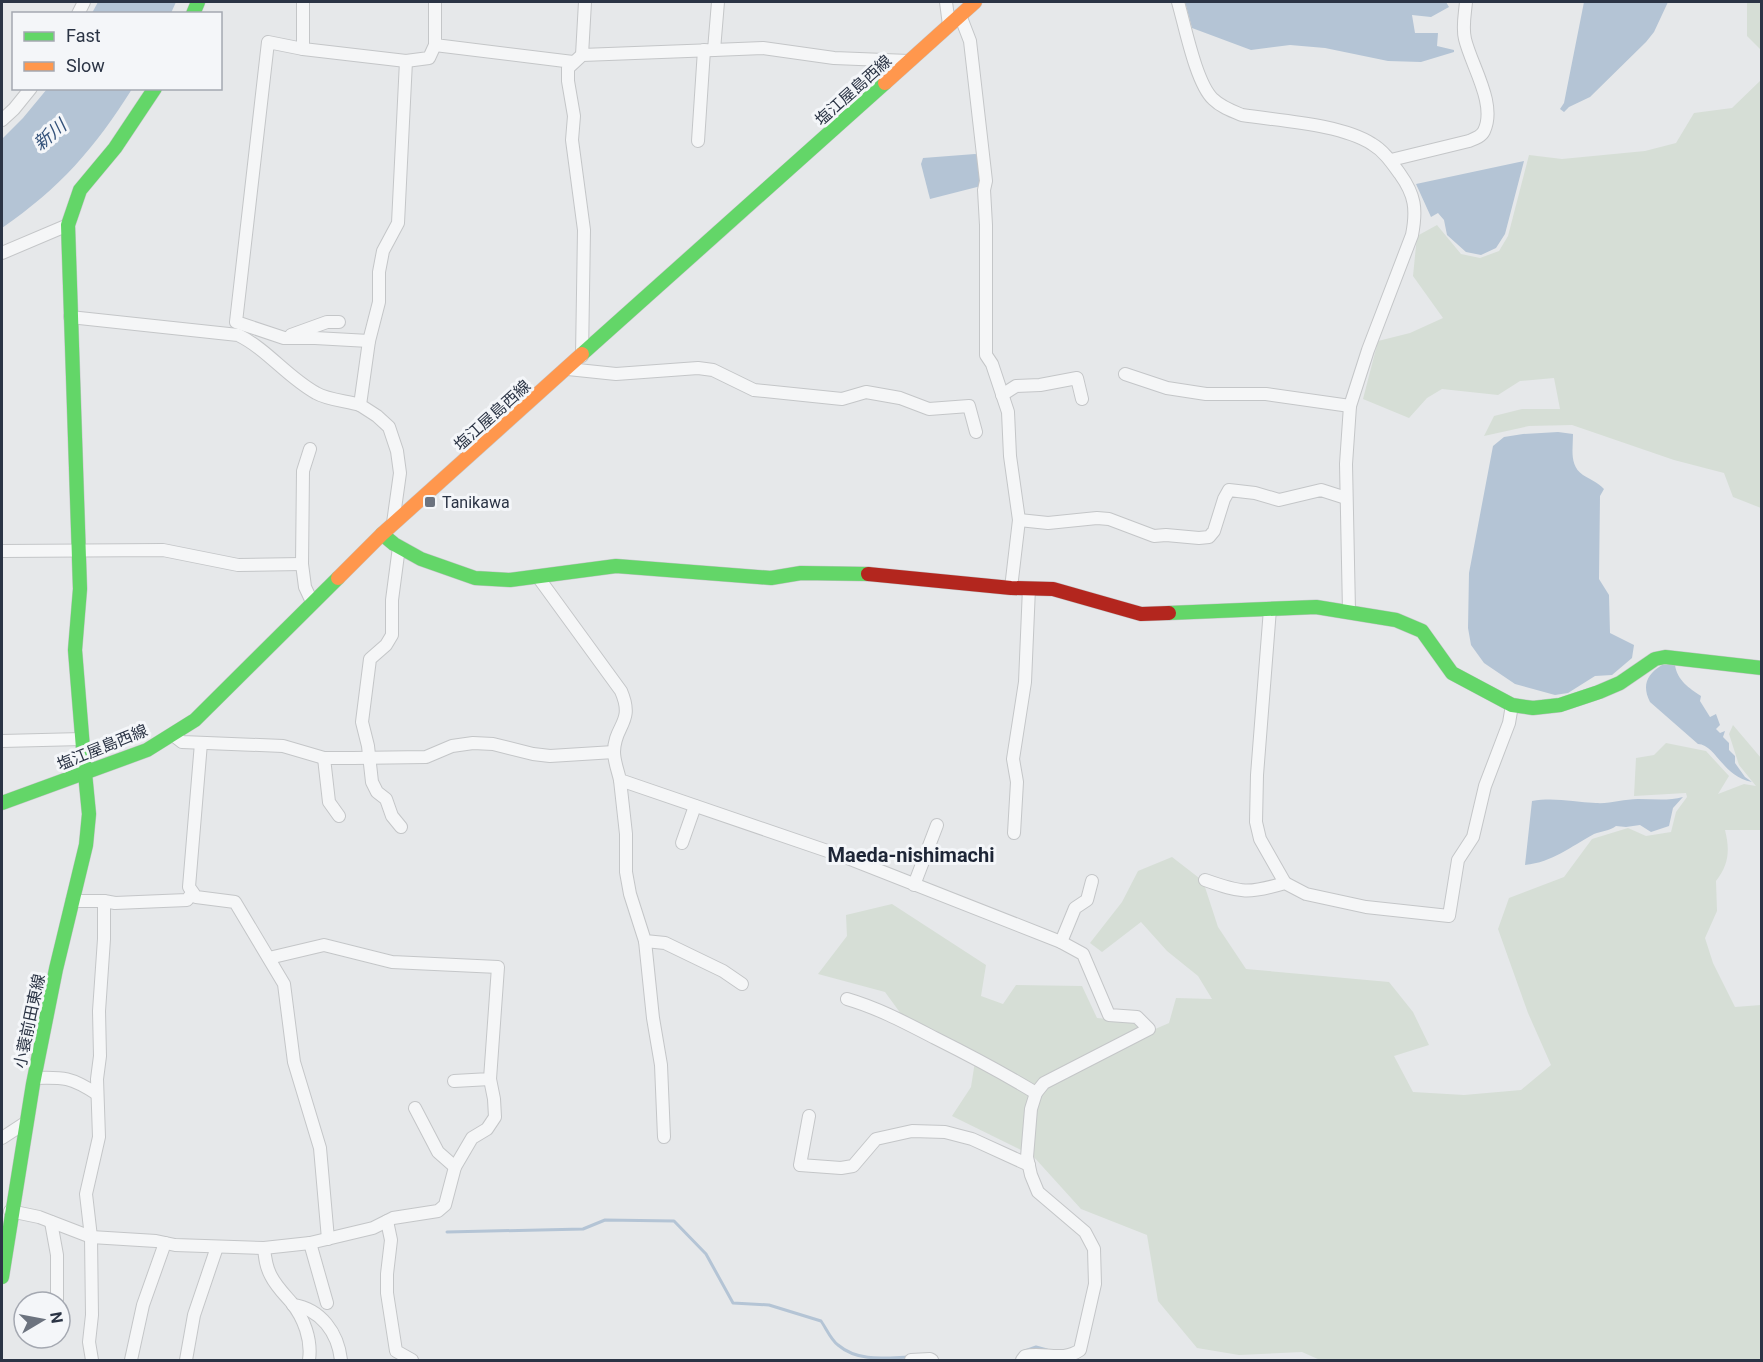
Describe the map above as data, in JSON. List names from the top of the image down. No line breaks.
{"streets":{"street":["塩江屋島西線","小蓑前田東線"]},"crossings":[["塩江屋島西線","小蓑前田東線"]],"districts":["Maeda-nishimachi"],"water":["新川"],"places":{"transit":["Tanikawa"]},"legend":["Fast","Slow"],"north":"right"}
